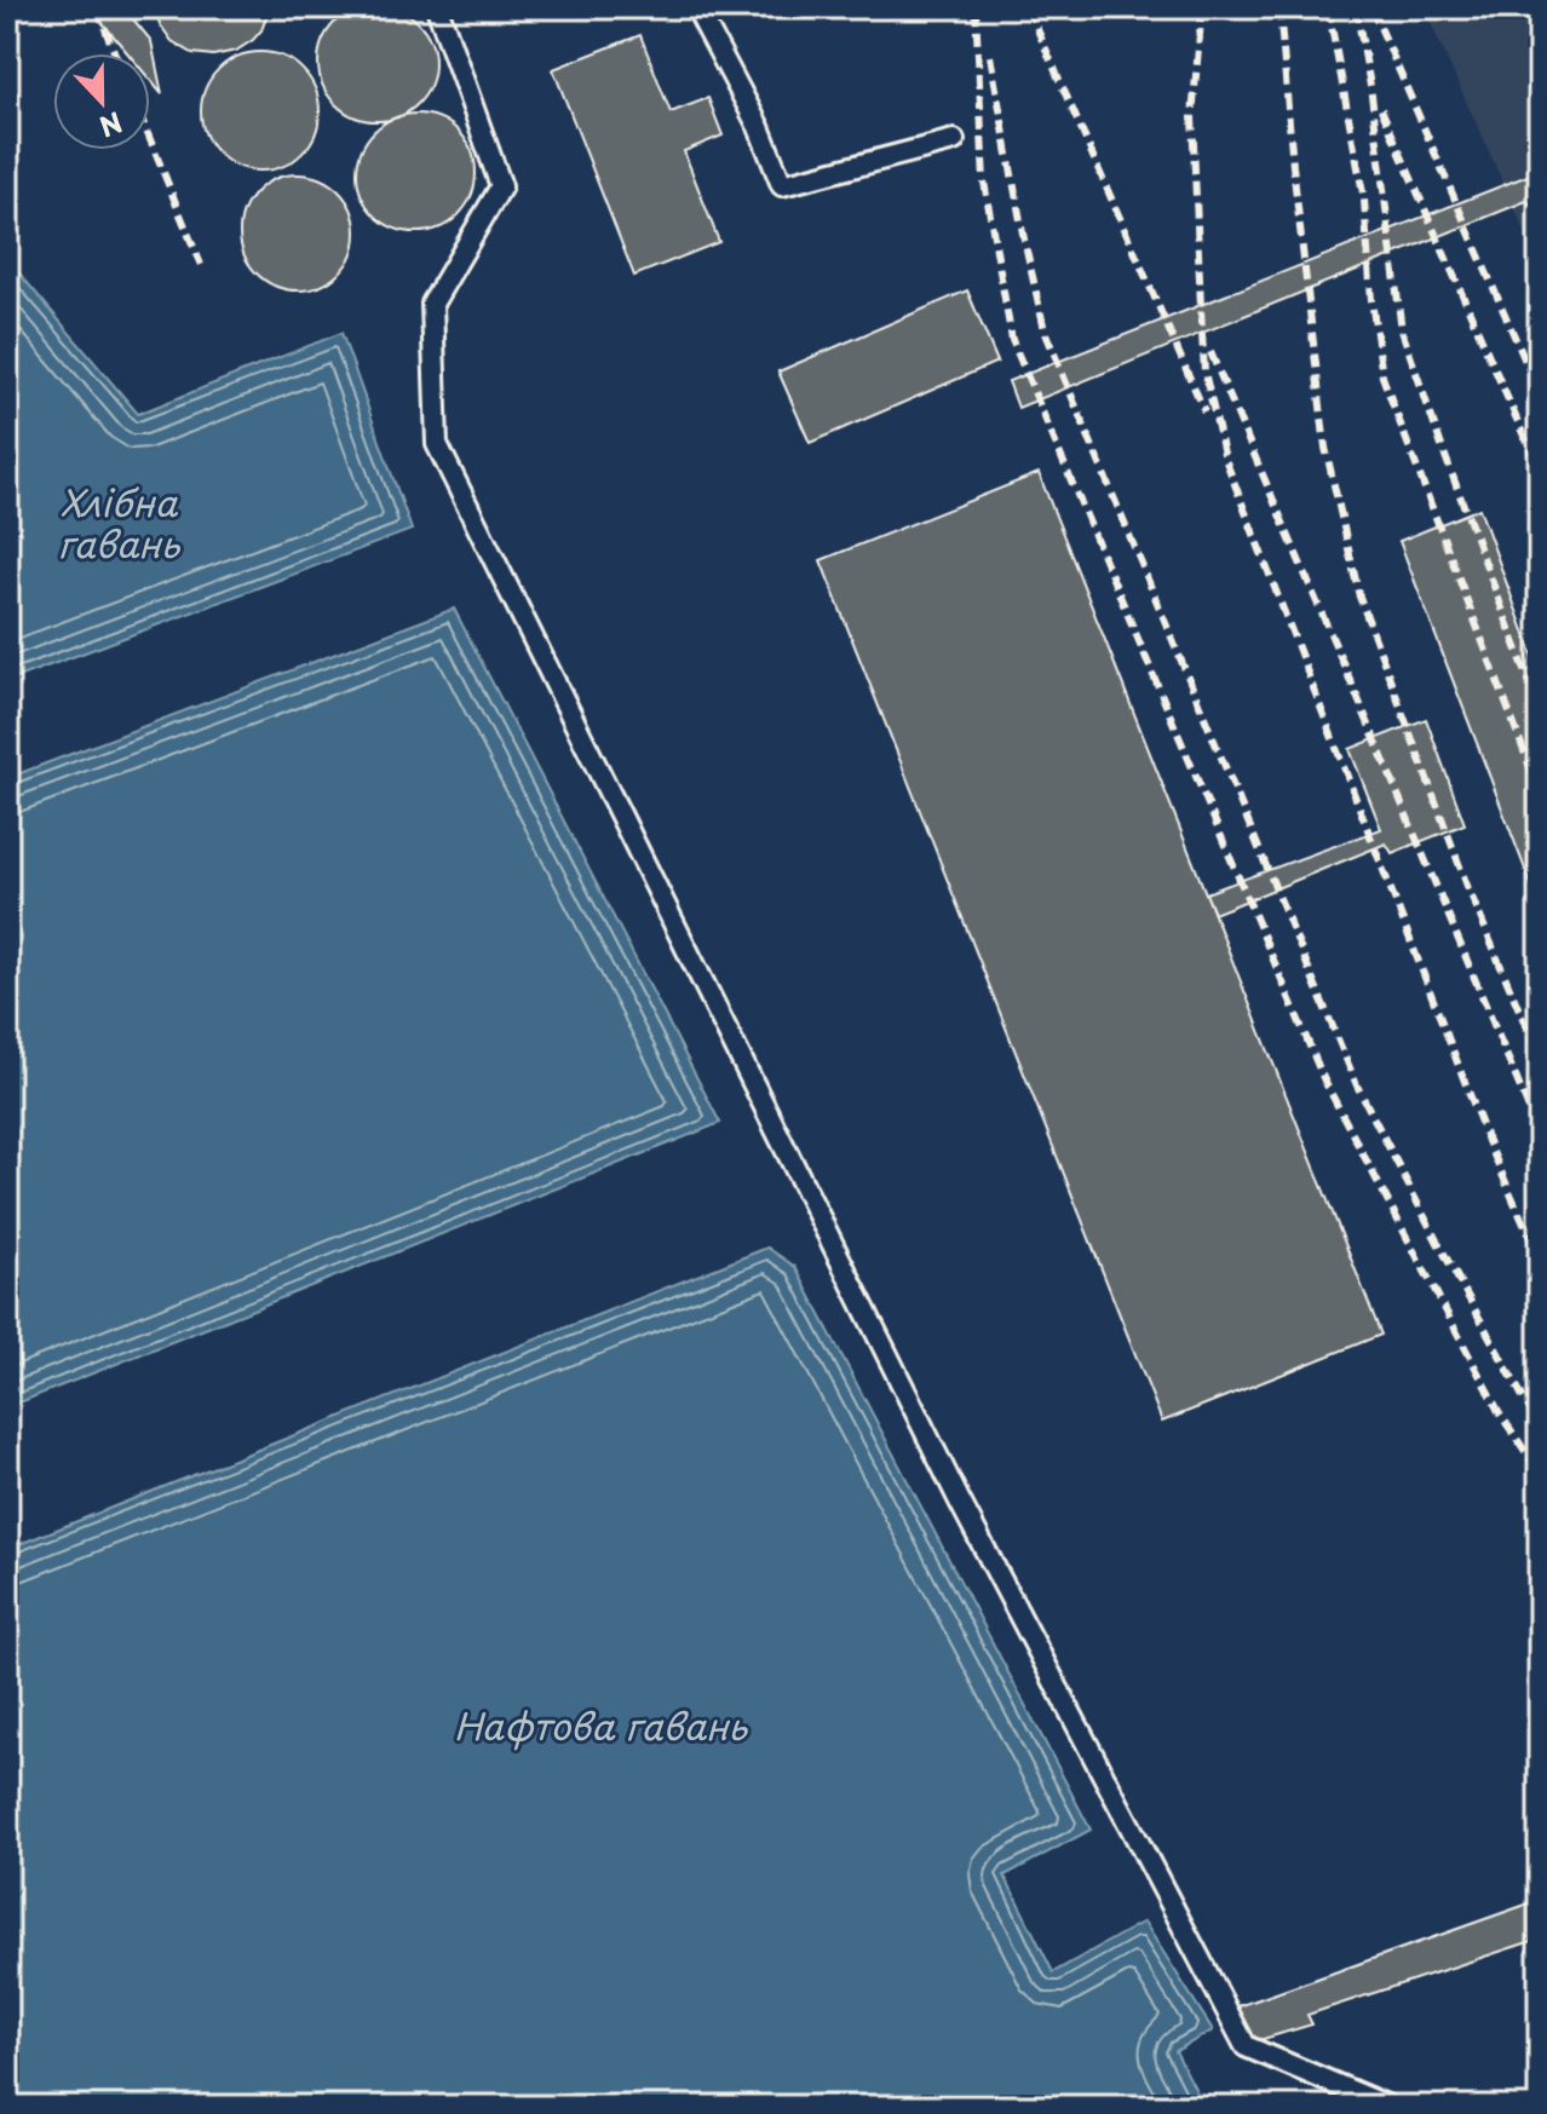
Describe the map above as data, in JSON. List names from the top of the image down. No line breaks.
{"water":["Хлібна гавань","Нафтова гавань"],"north":"bottom"}
